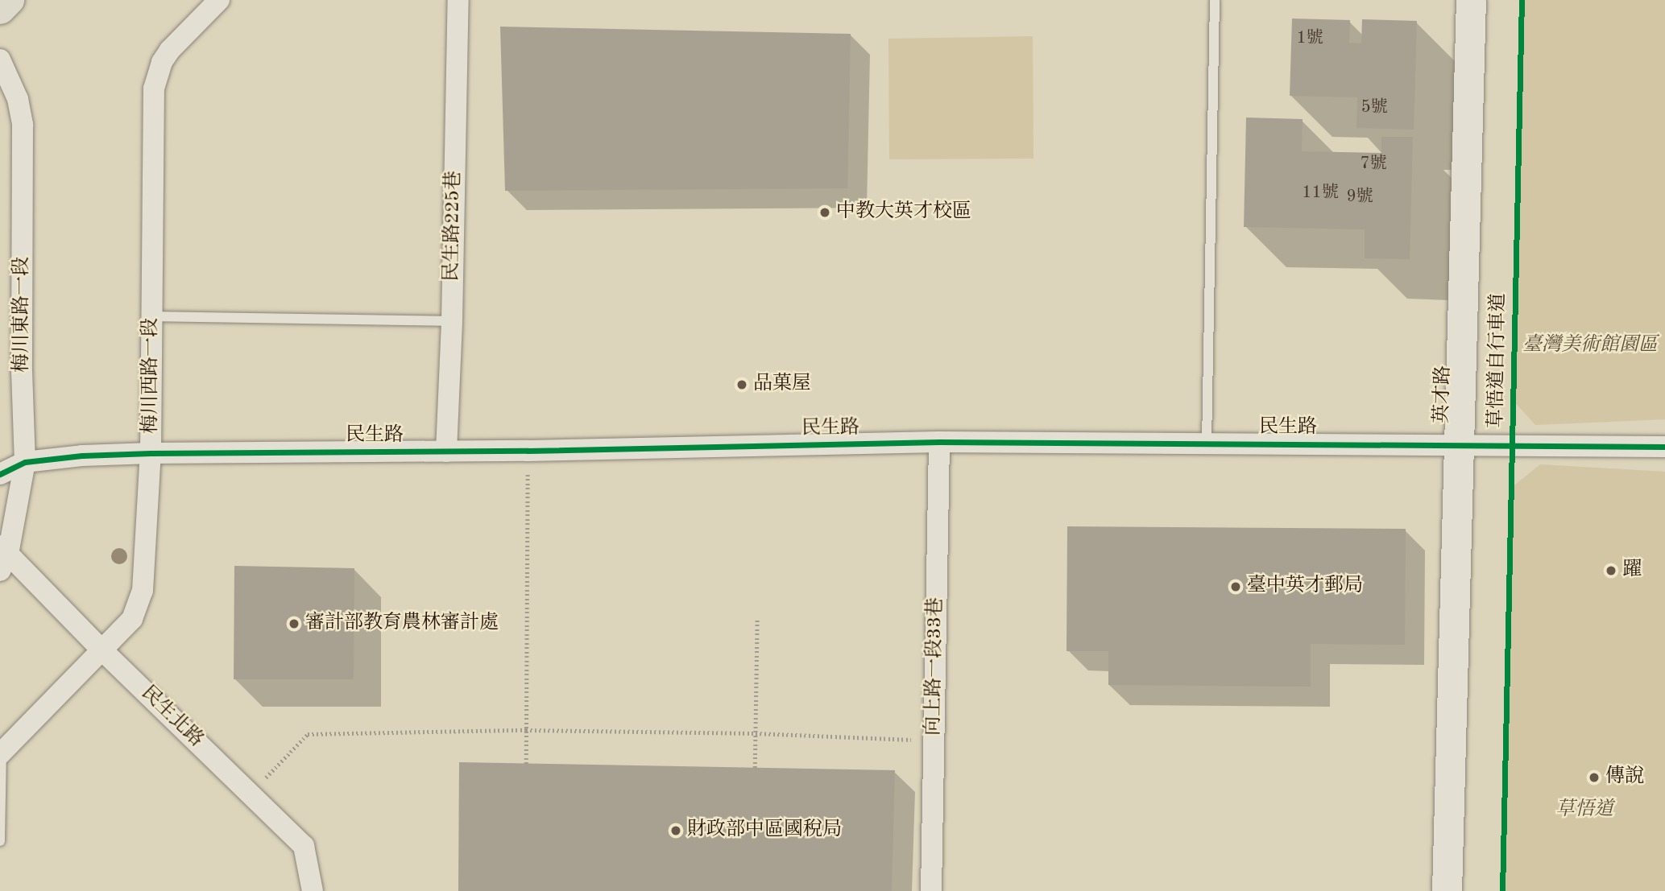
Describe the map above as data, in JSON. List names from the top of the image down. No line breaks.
{"streets":{"main road":["英才路"],"street":["民生路225巷","梅川東路一段","梅川西路一段","民生路","向上路一段33巷","民生北路"],"cycle path":["草悟道自行車道"]},"crossings":[["民生路225巷","民生路"],["梅川東路一段","民生路"],["梅川東路一段","民生北路"],["梅川西路一段","民生路"],["梅川西路一段","民生北路"],["英才路","民生路"],["民生路","向上路一段33巷"]],"parks":["臺灣美術館園區","草悟道"],"places":["中教大英才校區","品菓屋","躍","臺中英才郵局","審計部教育農林審計處","傳說","財政部中區國稅局"],"house_numbers":["1號","5號","7號","11號","9號"]}
